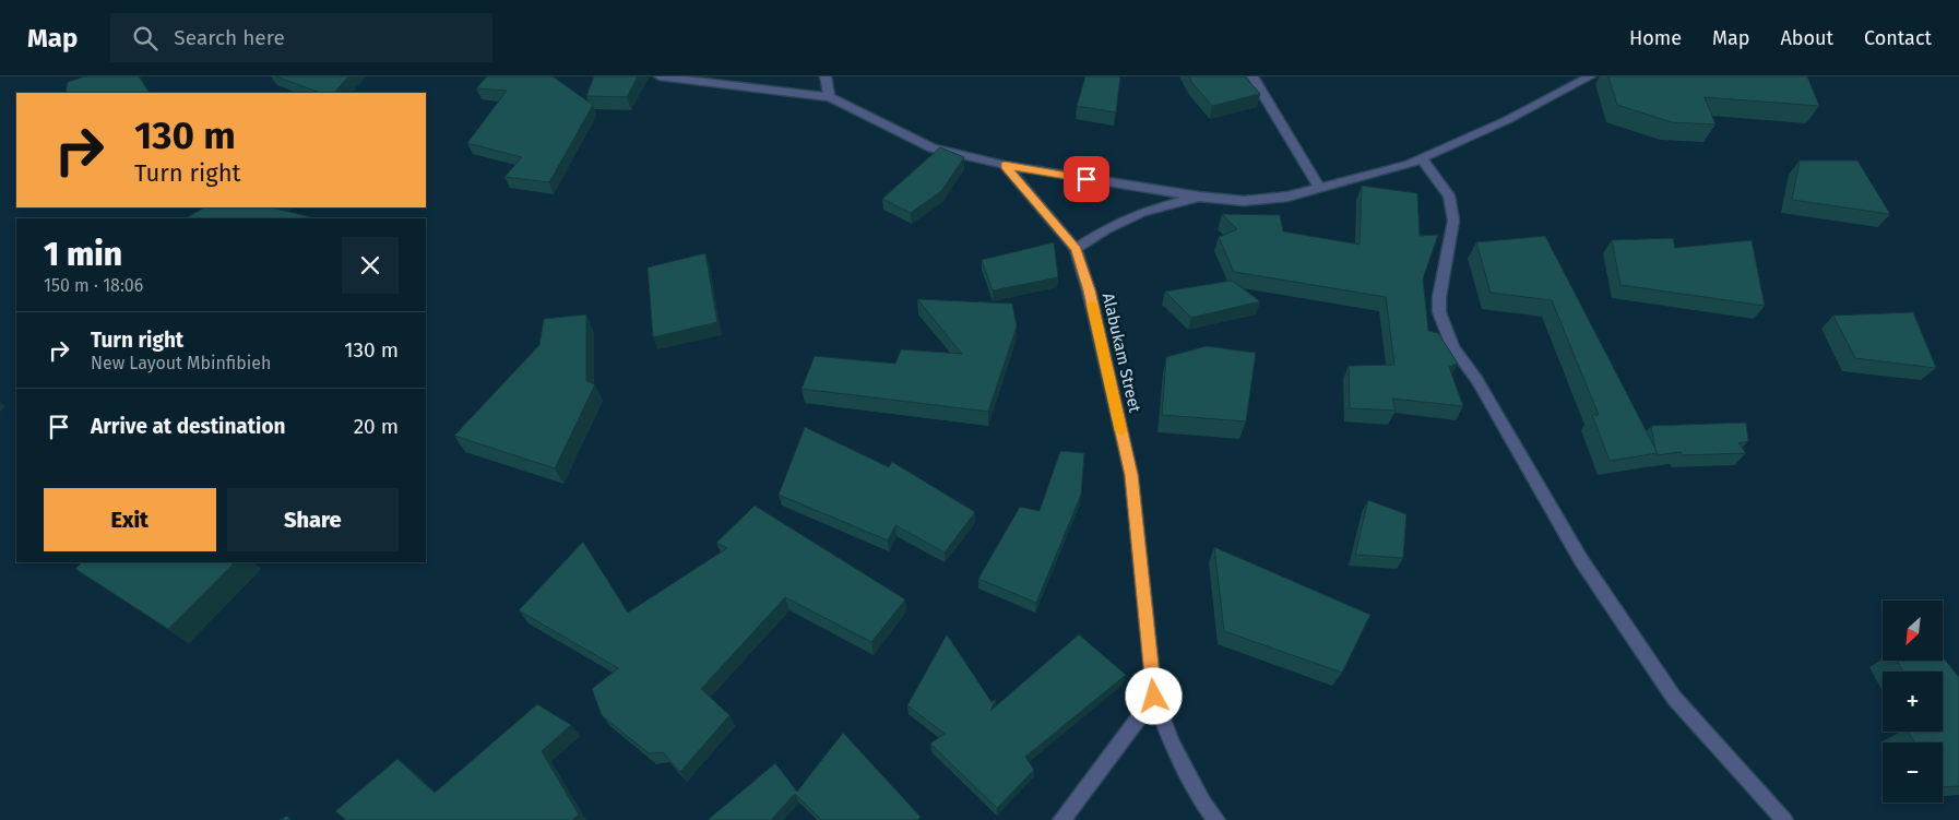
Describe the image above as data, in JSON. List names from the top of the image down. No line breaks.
{"streets":{"street":["Alabukam Street"]},"north":"bottom left","page":{"header":"Map","search":"Search here","nav":["Home","Map","About","Contact"],"turn":["130 m","Turn right"],"heading":["1 min","150 m · 18:06"],"list":[{"name":"Turn right","note":"New Layout Mbinfibieh","value":"130 m"},{"name":"Arrive at destination","value":"20 m"}],"buttons":["Exit","Share"],"map_buttons":["+","−"]}}
